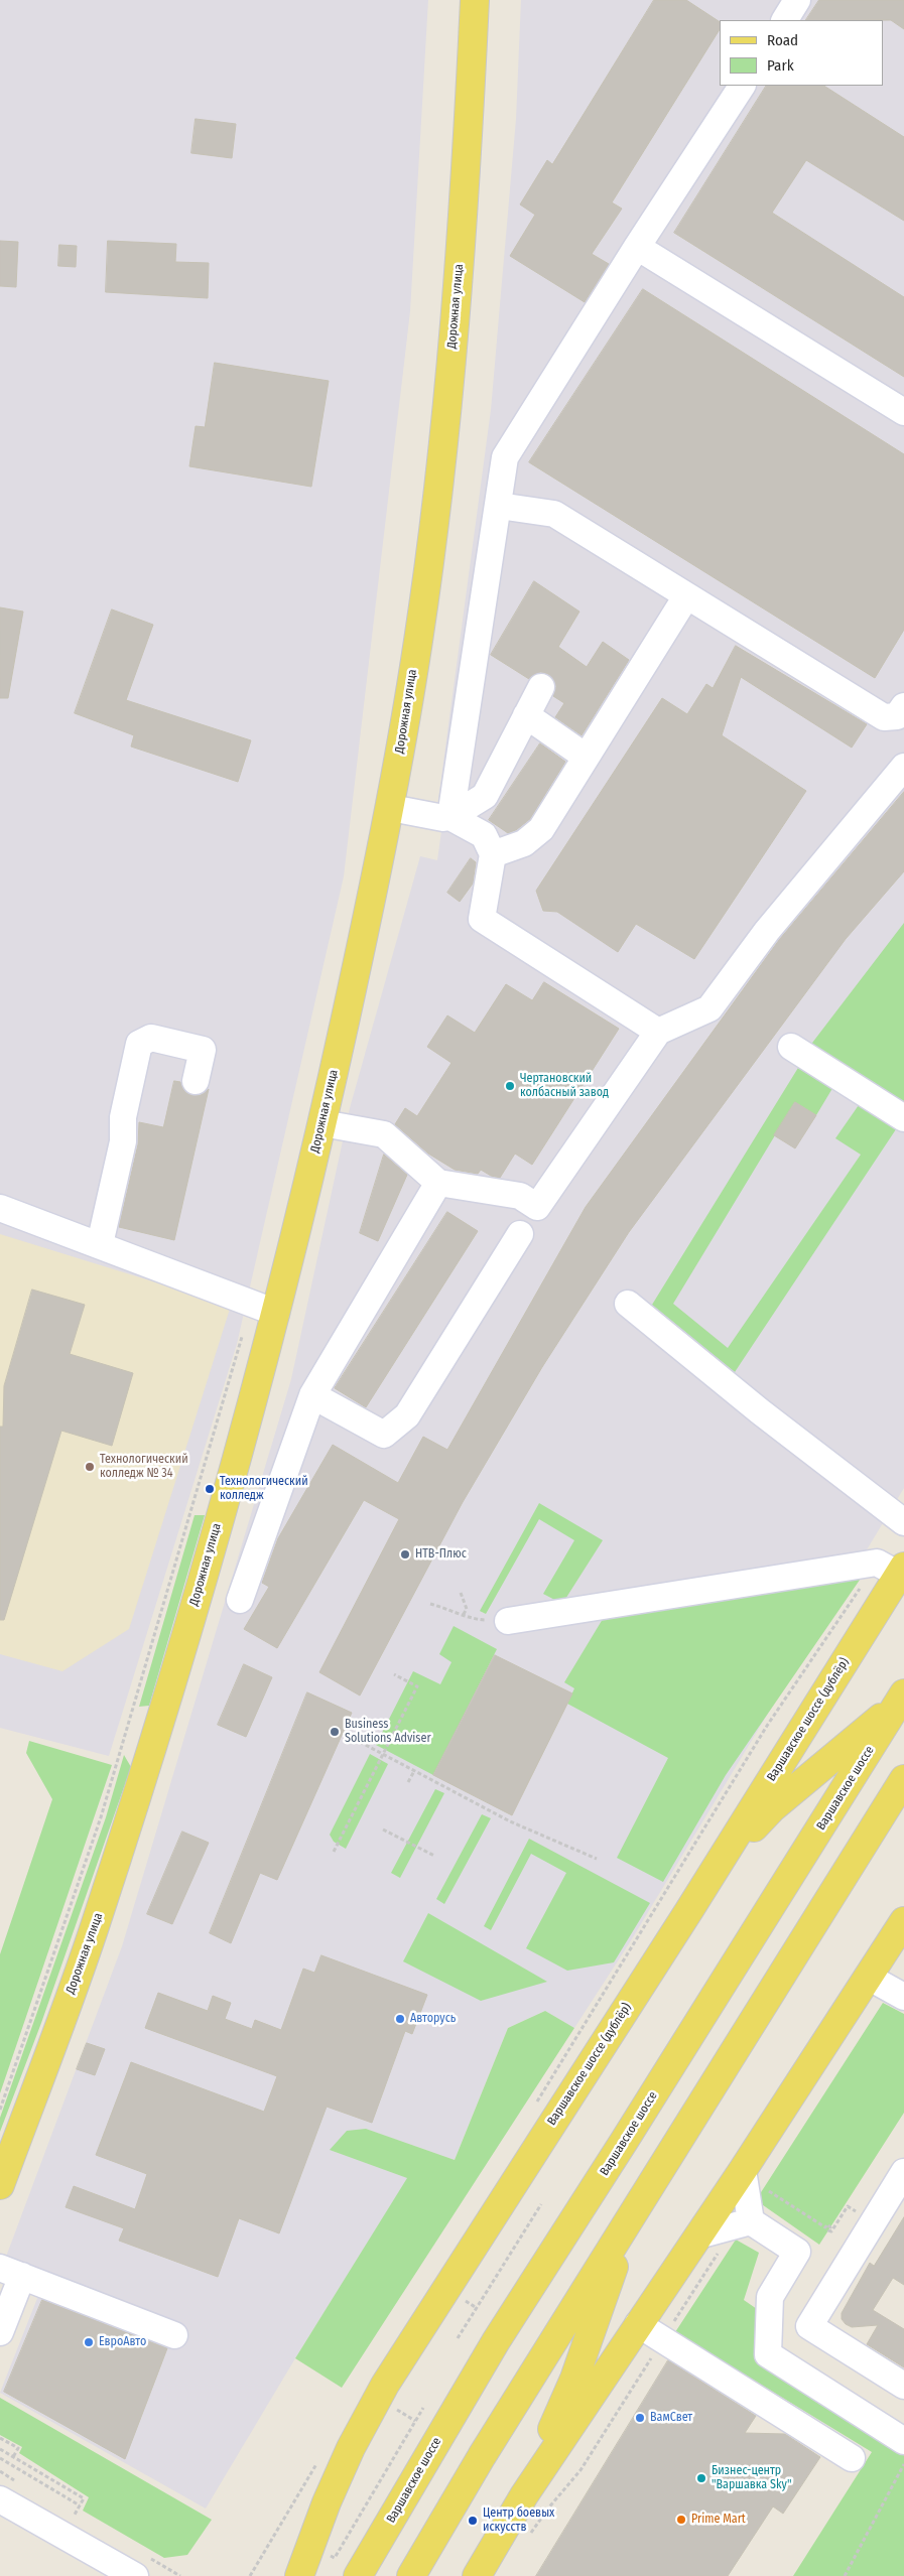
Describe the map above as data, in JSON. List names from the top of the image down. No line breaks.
{"streets":{"main road":["Дорожная улица","Варшавское шоссе (дублёр)","Варшавское шоссе"]},"places":["Чертановский колбасный завод","Технологический колледж № 34","Технологический колледж","НТВ-Плюс","Business Solutions Adviser","Авторусь","ЕвроАвто","ВамСвет","Бизнес-центр \"Варшавка Sky\"","Prime Mart","Центр боевых искусств"],"legend":["Road","Park"]}
